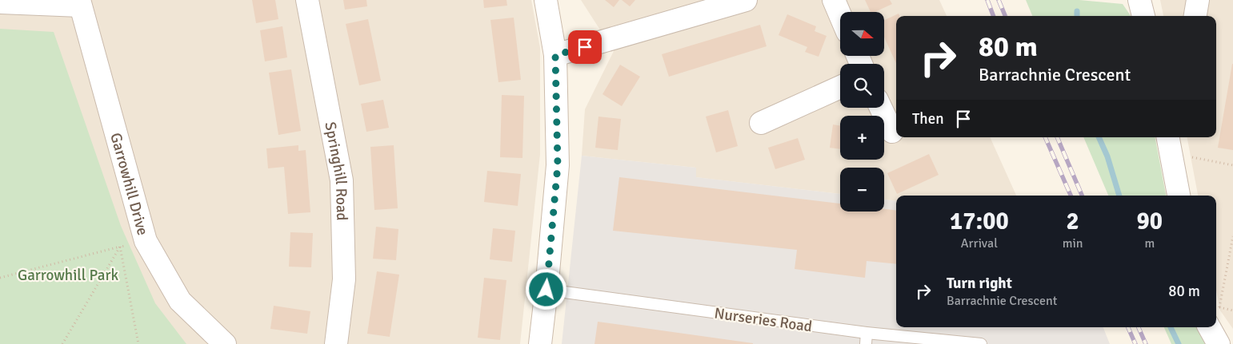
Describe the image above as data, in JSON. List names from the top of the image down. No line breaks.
{"streets":{"street":["Springhill Road","Garrowhill Drive"],"lane":["Nurseries Road"]},"parks":["Garrowhill Park"],"north":"right","page":{"map_buttons":["+","−"],"turn":["80 m","Barrachnie Crescent"],"then":"Then","eta":["17:00","Arrival","2","min","90","m"],"list":[{"name":"Turn right","note":"Barrachnie Crescent","value":"80 m"}]}}
